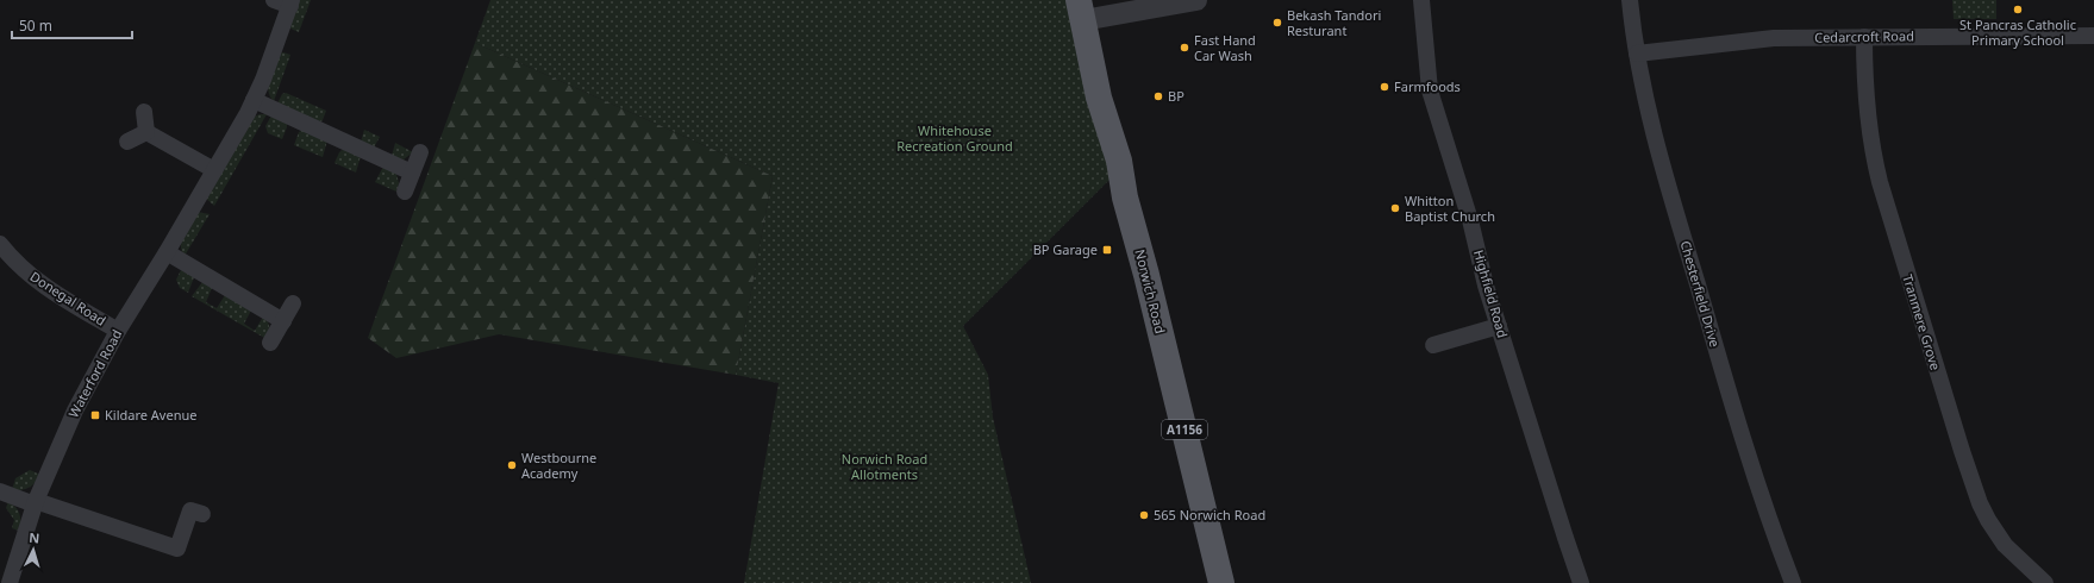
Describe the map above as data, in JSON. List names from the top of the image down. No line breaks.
{"streets":{"main road":["Norwich Road","A1156"],"street":["Cedarcroft Road","Highfield Road","Chesterfield Drive","Donegal Road","Tranmere Grove","Waterford Road"]},"crossings":[["Cedarcroft Road","Chesterfield Drive"],["Cedarcroft Road","Tranmere Grove"],["Donegal Road","Waterford Road"]],"parks":["Whitehouse Recreation Ground","Norwich Road Allotments"],"places":{"other":["St Pancras Catholic Primary School","Bekash Tandori Resturant","Fast Hand Car Wash","Farmfoods","BP","Whitton Baptist Church","Westbourne Academy","565 Norwich Road"],"transit":["BP Garage","Kildare Avenue"]},"scale_bar":"50 m","north":"top"}
